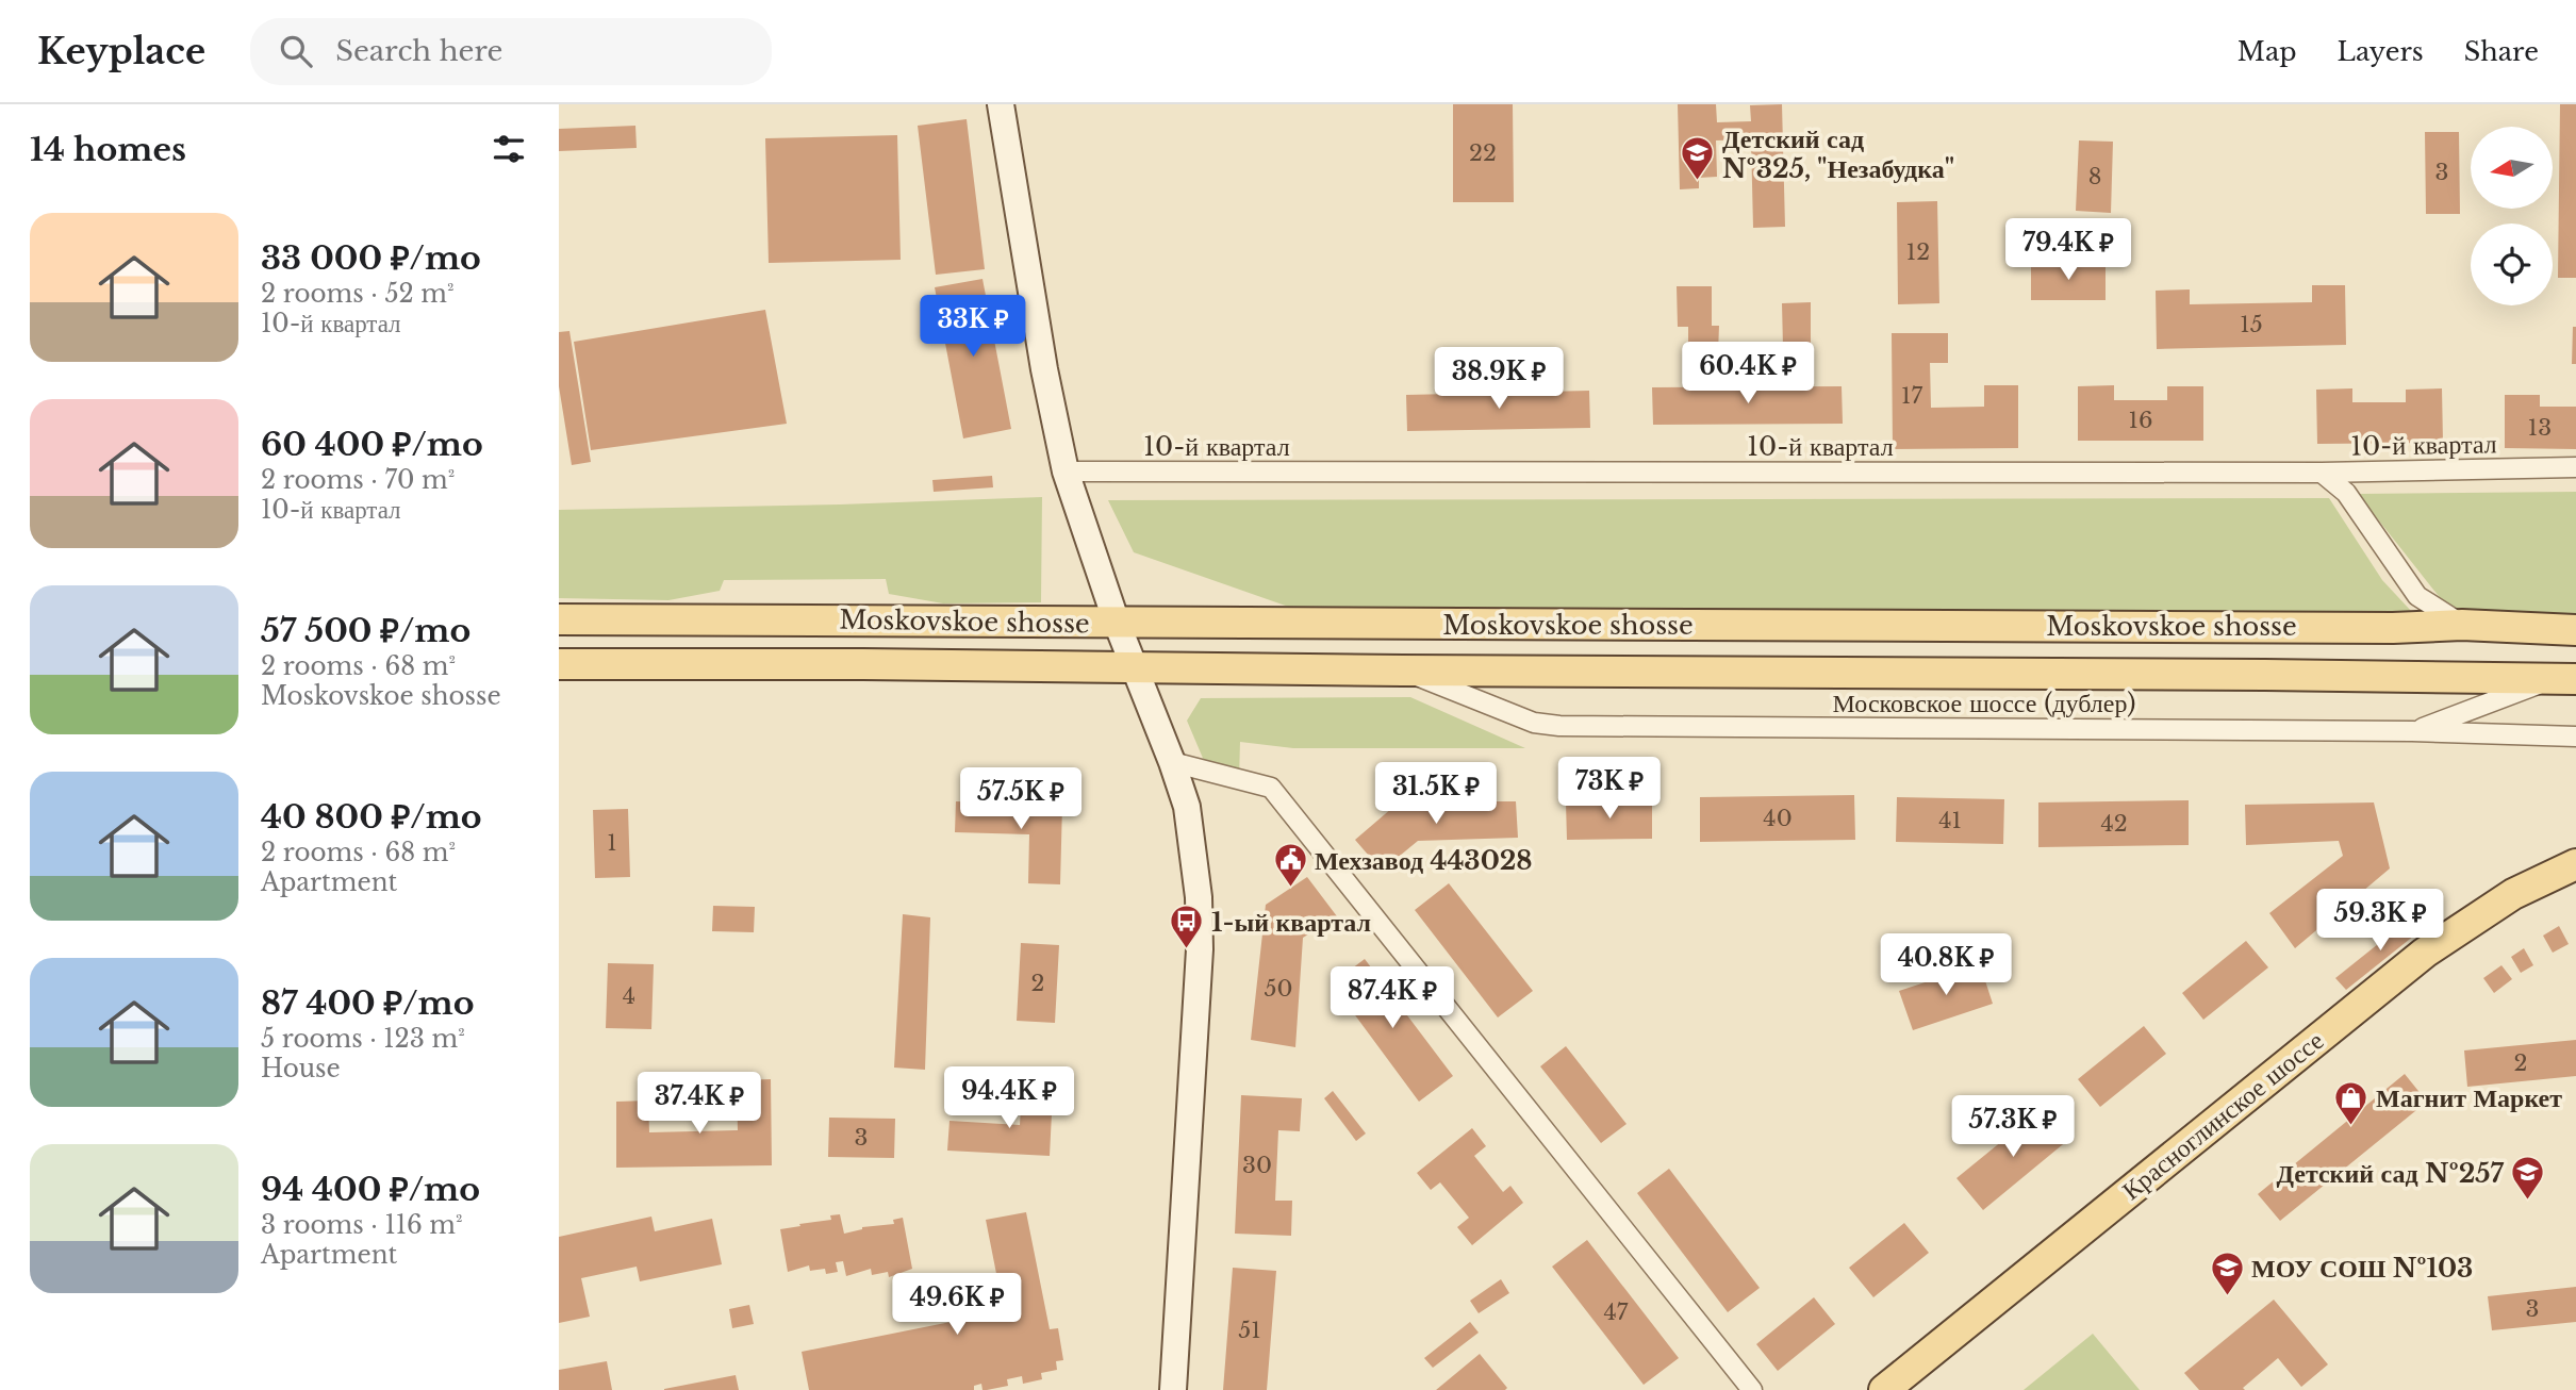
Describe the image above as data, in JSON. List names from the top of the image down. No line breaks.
{"streets":{"main road":["Moskovskoe shosse","Красноглинское шоссе"],"street":["10-й квартал","Московское шоссе (дублер)"]},"crossings":[["Moskovskoe shosse","Московское шоссе (дублер)"]],"places":{"school or university":["Детский сад №325, \"Незабудка\"","Детский сад №257","МОУ СОШ №103"],"public building":["Мехзавод 443028"],"bus stop":["1-ый квартал"],"shop":["Магнит Маркет"]},"house_numbers":["22","3","8","12","15","17","16","13","40","41","42","1","2","50","4","2","3","30","3","47","51"],"north":"left","page":{"header":"Keyplace","search":"Search here","nav":["Map","Layers","Share"],"heading":"14 homes","list":[{"name":"33 000 ₽/mo","note":"2 rooms · 52 m² · 10-й квартал"},{"name":"60 400 ₽/mo","note":"2 rooms · 70 m² · 10-й квартал"},{"name":"57 500 ₽/mo","note":"2 rooms · 68 m² · Moskovskoe shosse"},{"name":"40 800 ₽/mo","note":"2 rooms · 68 m² · Apartment"},{"name":"87 400 ₽/mo","note":"5 rooms · 123 m² · House"},{"name":"94 400 ₽/mo","note":"3 rooms · 116 m² · Apartment"}],"price":["79.4K ₽","33K ₽","60.4K ₽","38.9K ₽","73K ₽","31.5K ₽","57.5K ₽","59.3K ₽","40.8K ₽","87.4K ₽","94.4K ₽","37.4K ₽","57.3K ₽","49.6K ₽"]}}
